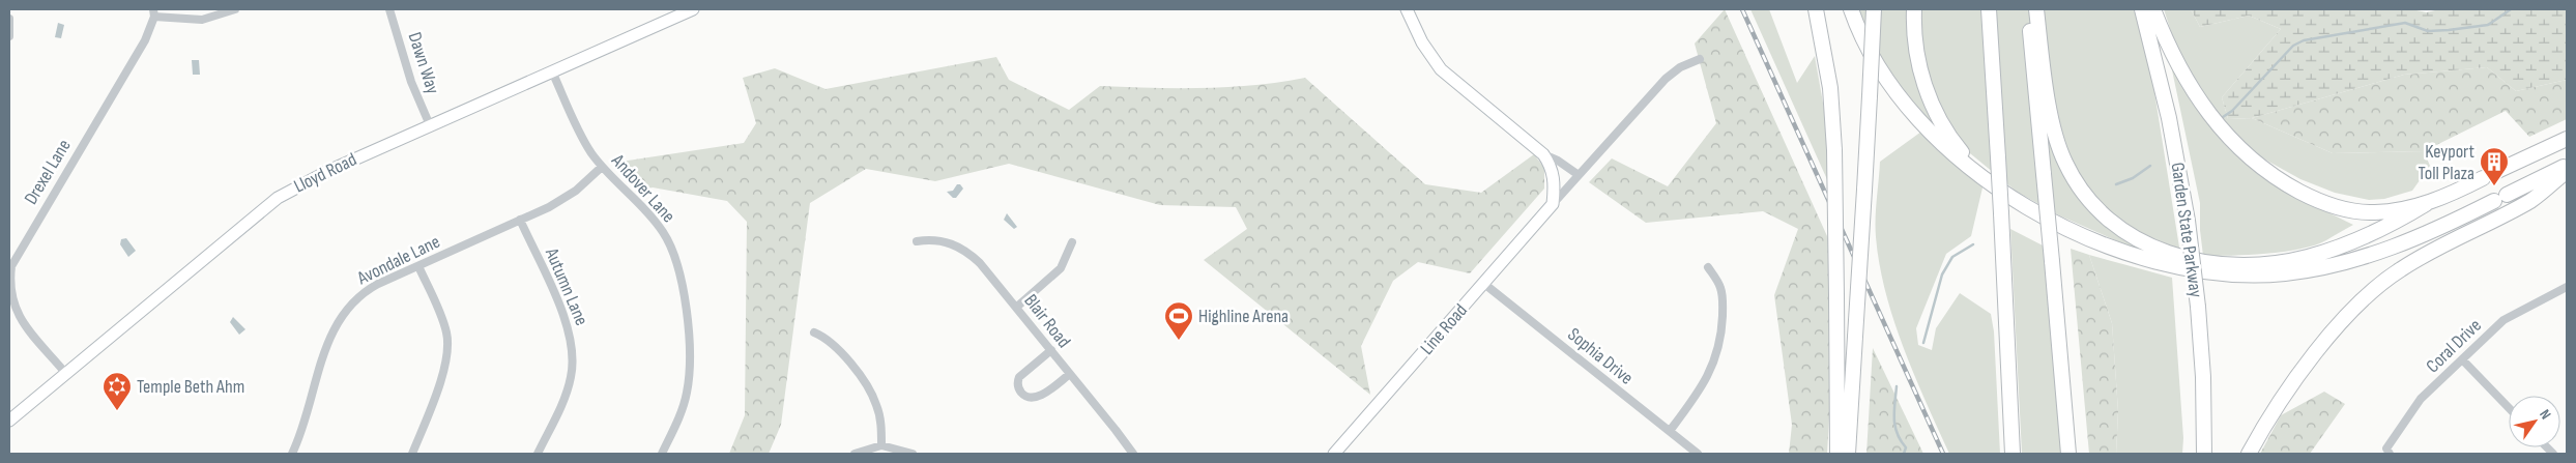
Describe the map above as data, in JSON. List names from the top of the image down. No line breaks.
{"streets":{"highway":["Garden State Parkway"],"main road":["Lloyd Road","Line Road"],"street":["Dawn Way","Drexel Lane","Andover Lane","Avondale Lane","Autumn Lane","Blair Road","Coral Drive","Sophia Drive"]},"crossings":[["Dawn Way","Lloyd Road"],["Drexel Lane","Lloyd Road"],["Lloyd Road","Andover Lane"],["Andover Lane","Avondale Lane"],["Avondale Lane","Autumn Lane"],["Line Road","Sophia Drive"]],"places":{"building":["Keyport Toll Plaza"],"sports":["Highline Arena"],"synagogue":["Temple Beth Ahm"]},"north":"top right"}
